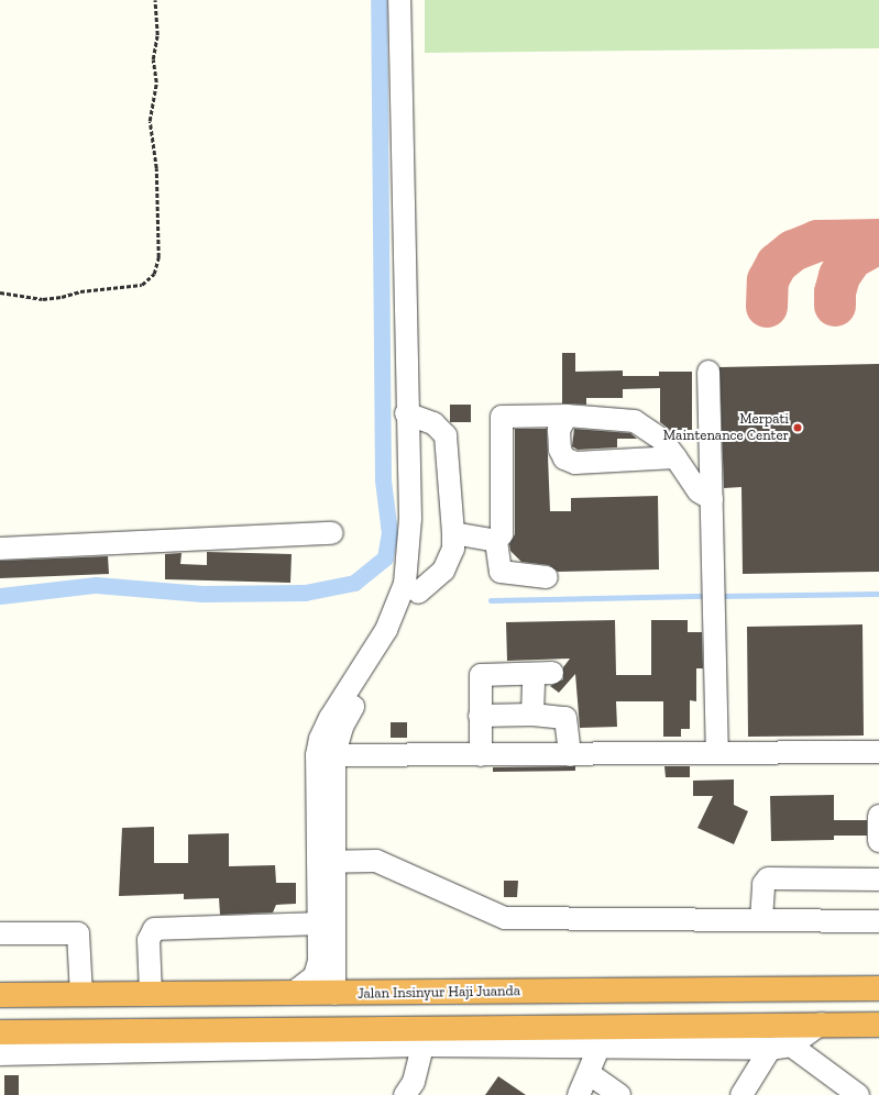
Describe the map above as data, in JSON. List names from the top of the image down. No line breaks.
{"streets":{"highway":["Jalan Insinyur Haji Juanda"]},"places":["Merpati Maintenance Center"]}
